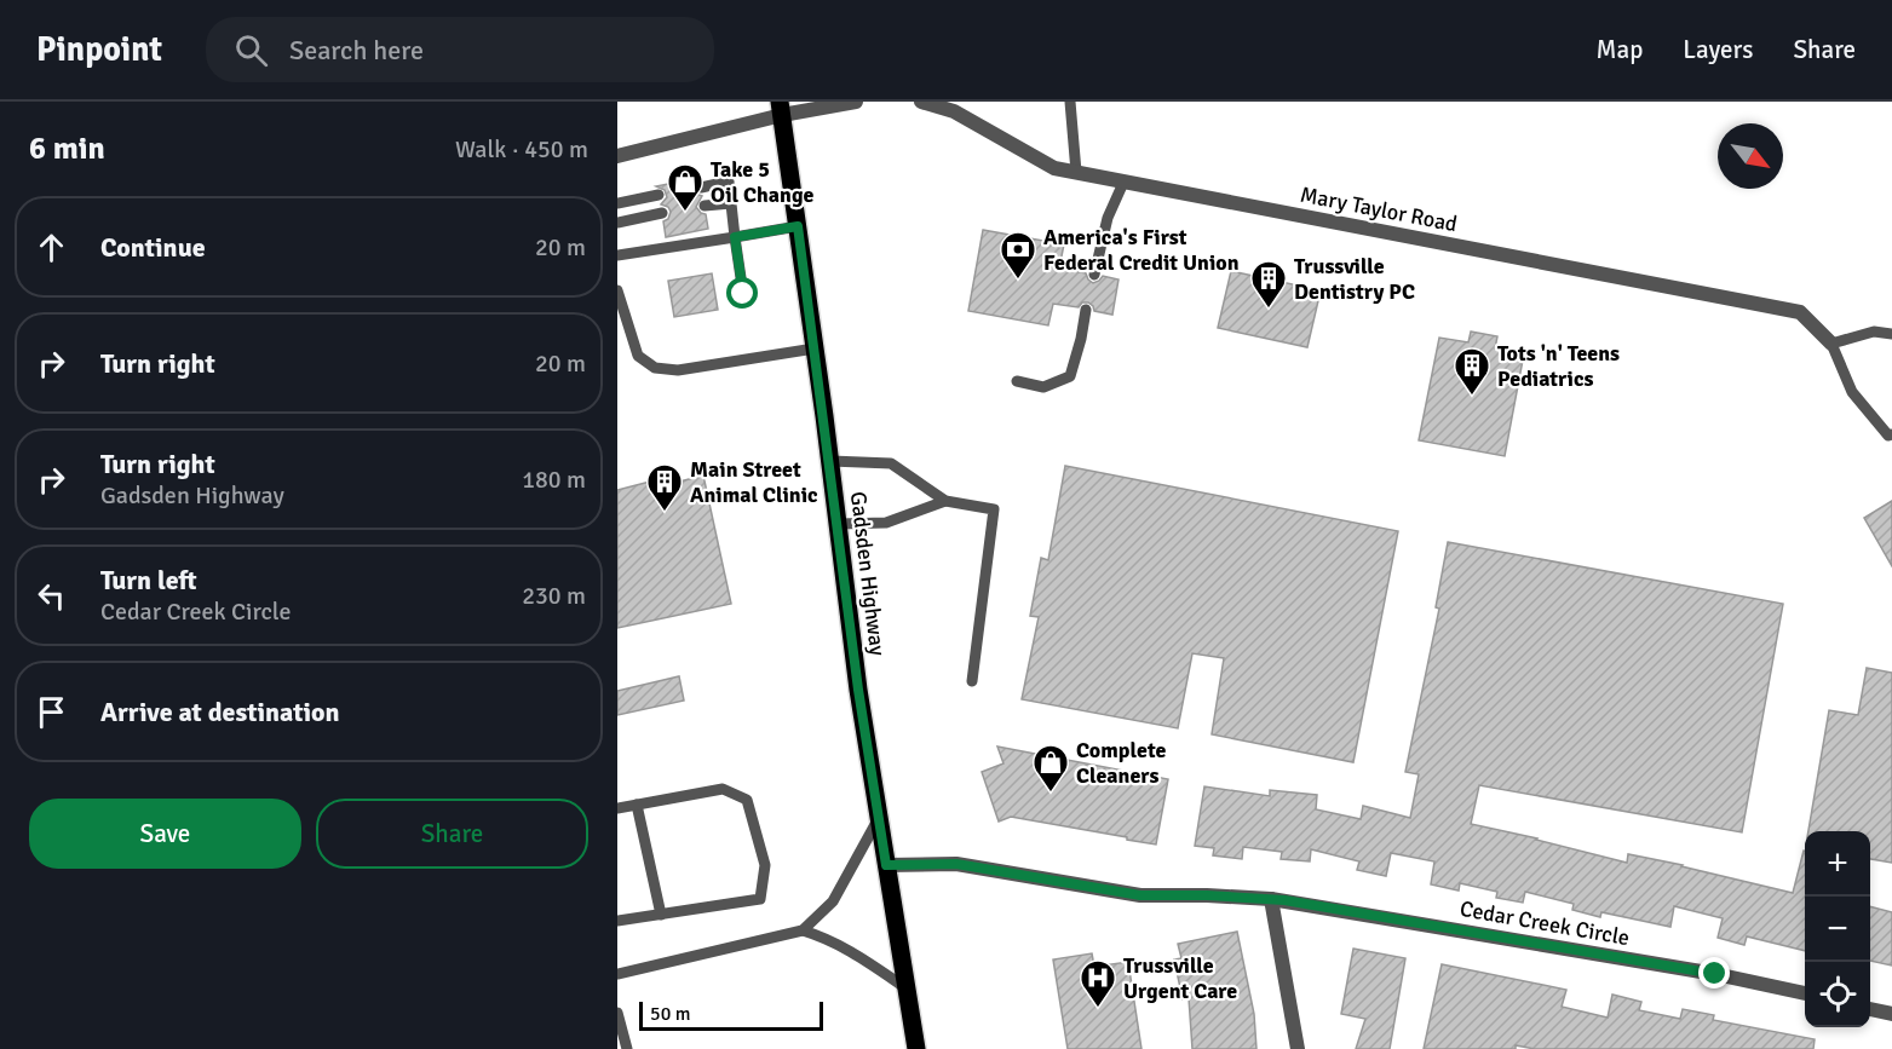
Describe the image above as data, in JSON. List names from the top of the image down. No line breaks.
{"streets":{"main road":["Gadsden Highway"],"street":["Mary Taylor Road","Cedar Creek Circle"]},"crossings":[["Gadsden Highway","Cedar Creek Circle"]],"places":{"shop":["Take 5 Oil Change","Complete Cleaners"],"bank":["America's First Federal Credit Union"],"building":["Trussville Dentistry PC","Tots 'n' Teens Pediatrics","Main Street Animal Clinic"],"hospital":["Trussville Urgent Care"]},"scale_bar":"50 m","north":"bottom right","page":{"header":"Pinpoint","search":"Search here","nav":["Map","Layers","Share"],"heading":["6 min","Walk · 450 m"],"list":[["Continue","20 m"],["Turn right","20 m"],["Turn right","Gadsden Highway","180 m"],["Turn left","Cedar Creek Circle","230 m"],"Arrive at destination"],"buttons":["Save","Share"],"map_buttons":["+","−"],"scale":"50 m"}}
